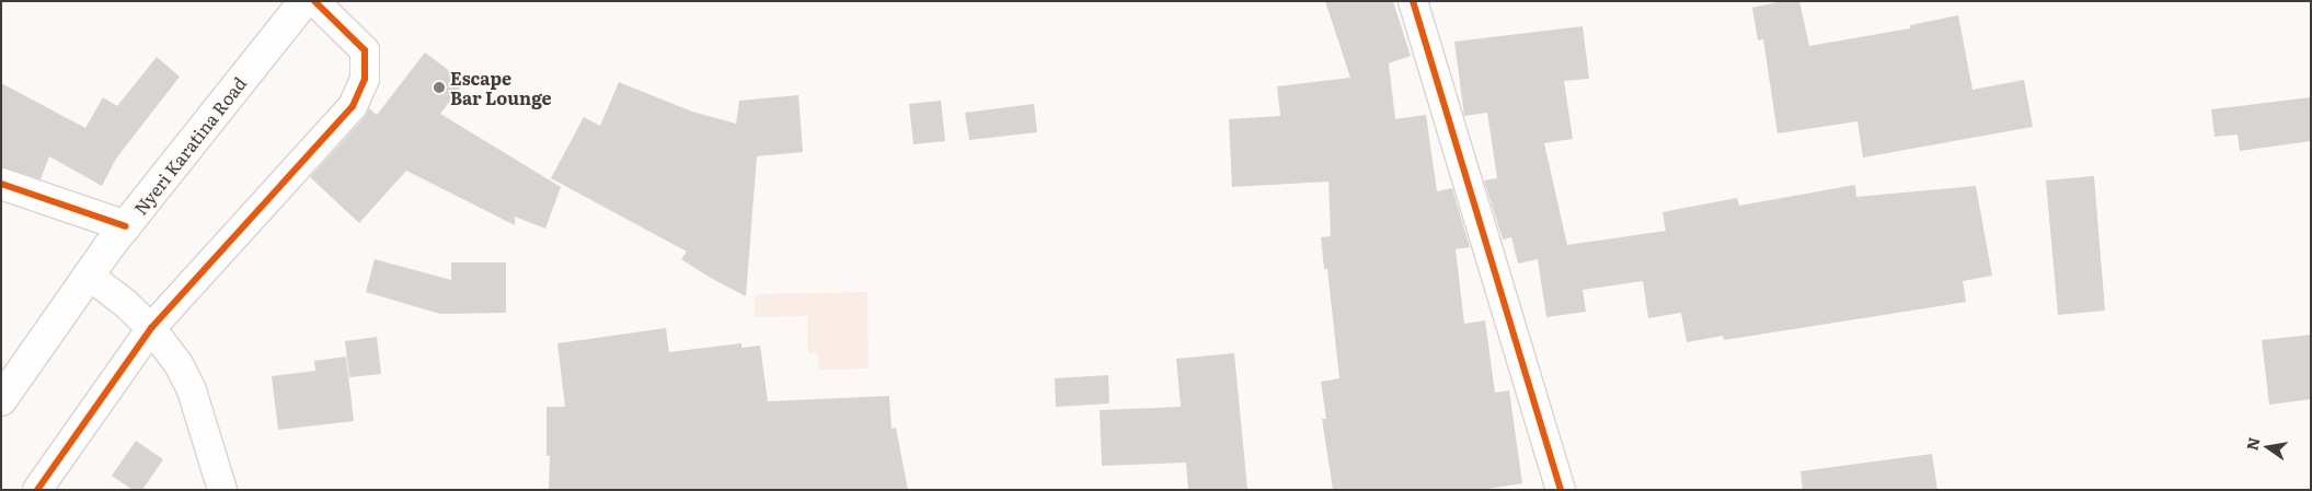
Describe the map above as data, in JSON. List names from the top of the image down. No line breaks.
{"streets":{"main road":["Nyeri Karatina Road"]},"places":["Escape Bar Lounge"],"north":"left"}
